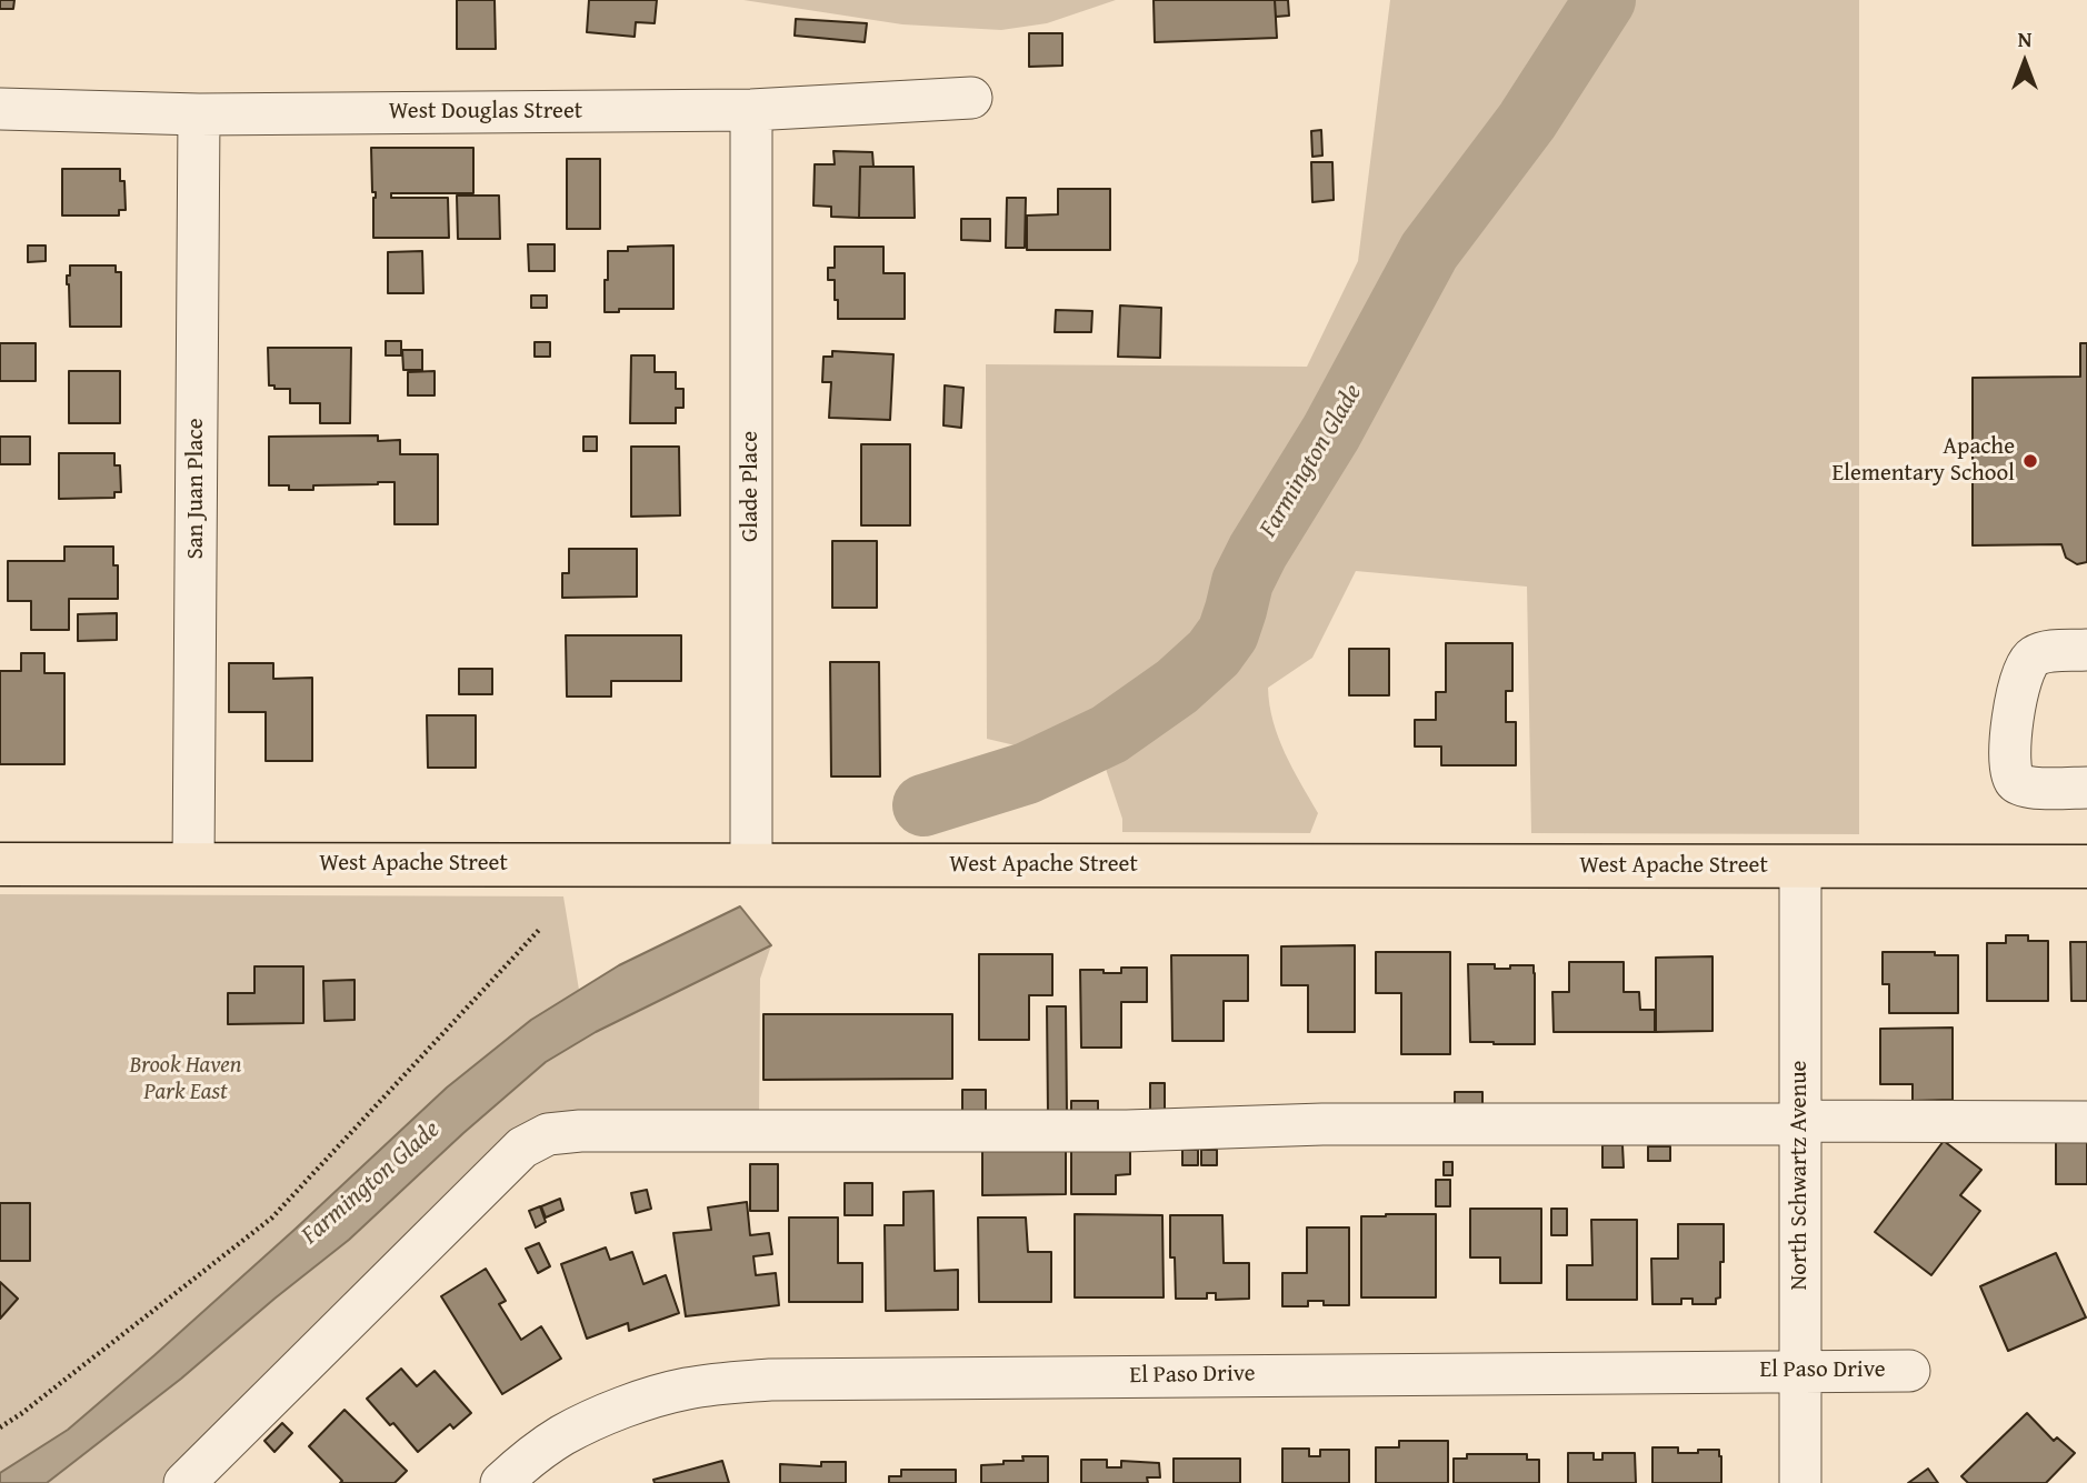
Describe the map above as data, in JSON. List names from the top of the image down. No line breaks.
{"streets":{"main road":["West Apache Street"],"street":["West Douglas Street","Glade Place","San Juan Place","North Schwartz Avenue","El Paso Drive"]},"crossings":[["West Douglas Street","Glade Place"],["West Douglas Street","San Juan Place"],["Glade Place","West Apache Street"],["San Juan Place","West Apache Street"],["West Apache Street","North Schwartz Avenue"],["North Schwartz Avenue","El Paso Drive"]],"water":["Farmington Glade"],"parks":["Brook Haven Park East"],"places":["Apache Elementary School"],"north":"top"}
